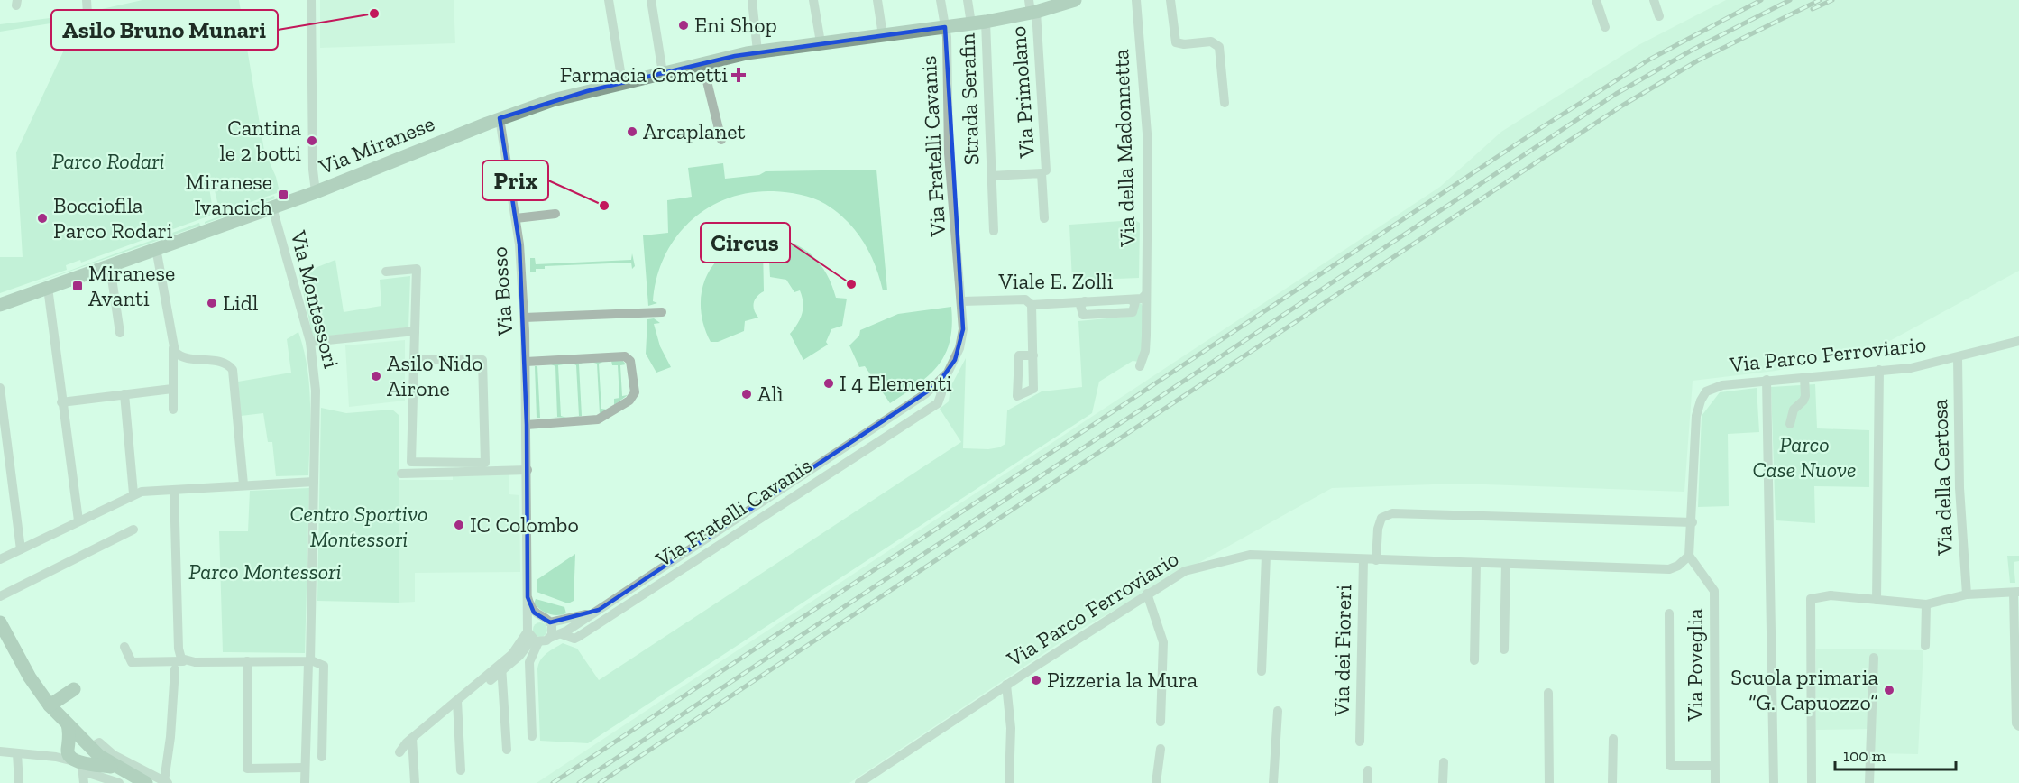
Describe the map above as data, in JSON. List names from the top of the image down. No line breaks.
{"streets":{"street":["Via Primolano","Strada Serafin","Via Miranese","Via Fratelli Cavanis","Via della Madonnetta","Viale E. Zolli","Via Bosso","Via Montessori","Via Parco Ferroviario","Via della Certosa","Via dei Fioreri","Via Poveglia"]},"crossings":[["Via Primolano","Via Miranese"],["Strada Serafin","Via Miranese"],["Via Miranese","Via Fratelli Cavanis"],["Via Miranese","Via Bosso"],["Via Miranese","Via Montessori"],["Via Fratelli Cavanis","Viale E. Zolli"],["Via della Madonnetta","Viale E. Zolli"],["Via Parco Ferroviario","Via della Certosa"],["Via Parco Ferroviario","Via dei Fioreri"],["Via Parco Ferroviario","Via Poveglia"]],"parks":["Parco Rodari","Parco Case Nuove","Centro Sportivo Montessori","Parco Montessori"],"places":{"other":["Asilo Bruno Munari","Eni Shop","Arcaplanet","Cantina le 2 botti","Prix","Bocciofila Parco Rodari","Circus","Lidl","Asilo Nido Airone","I 4 Elementi","Alì","IC Colombo","Pizzeria la Mura","Scuola primaria “G. Capuozzo”"],"health":["Farmacia Cometti"],"transit":["Miranese Ivancich","Miranese Avanti"]},"scale_bar":"100 m"}
